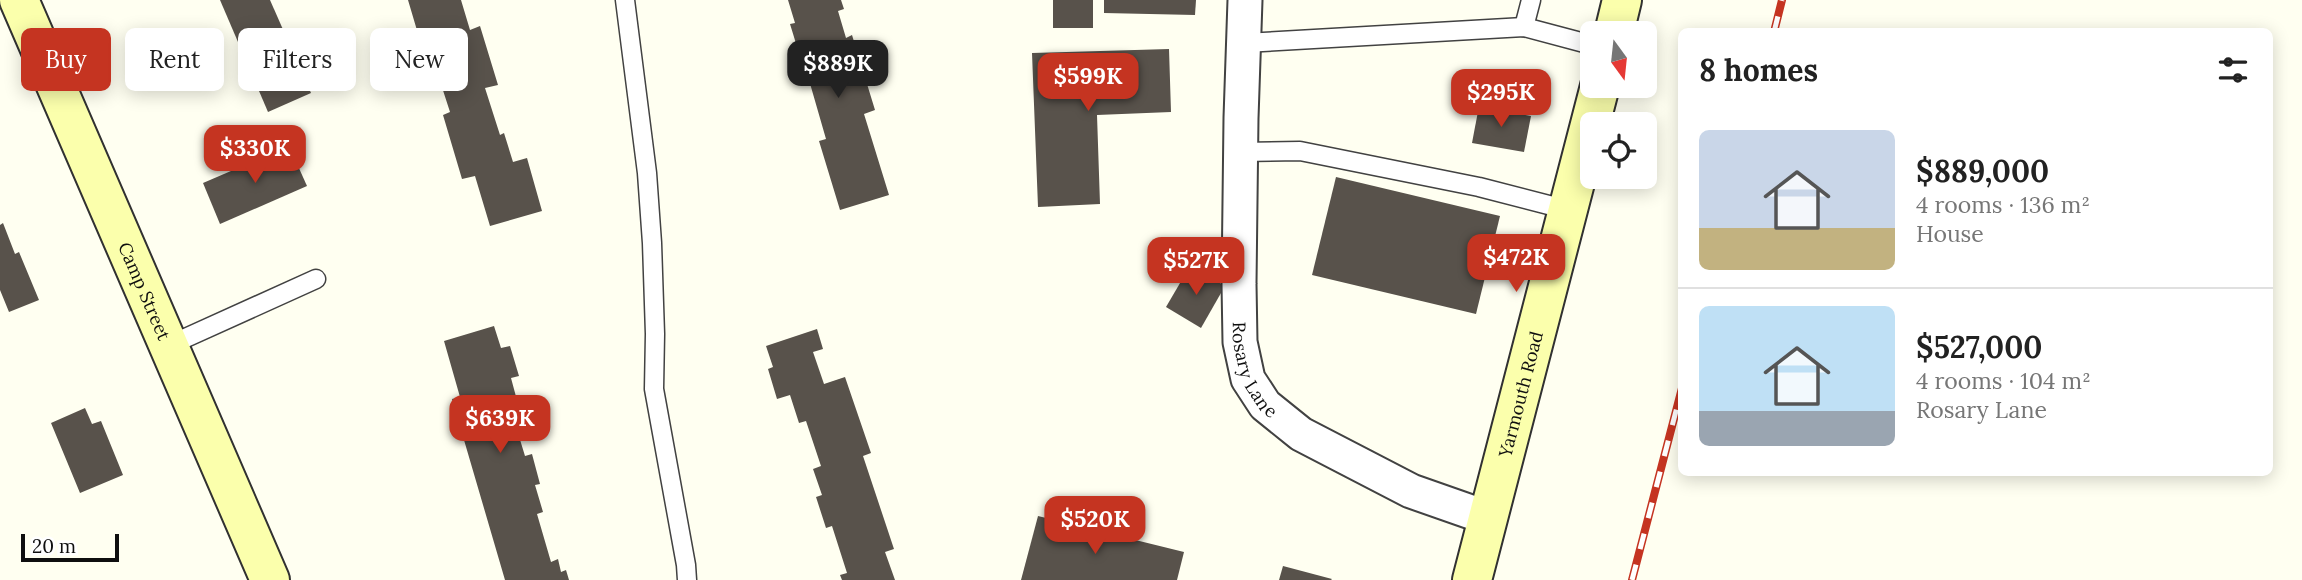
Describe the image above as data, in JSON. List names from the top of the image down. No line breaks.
{"streets":{"main road":["Camp Street","Yarmouth Road"],"street":["Rosary Lane"]},"crossings":[["Rosary Lane","Yarmouth Road"]],"scale_bar":"20 m","north":"bottom","page":{"chip":["Buy","Rent","Filters","New"],"heading":"8 homes","price":["$889K","$599K","$295K","$330K","$472K","$527K","$639K","$520K"],"list":[{"name":"$889,000","note":"4 rooms · 136 m² · House"},{"name":"$527,000","note":"4 rooms · 104 m² · Rosary Lane"}],"scale":"20 m"}}
